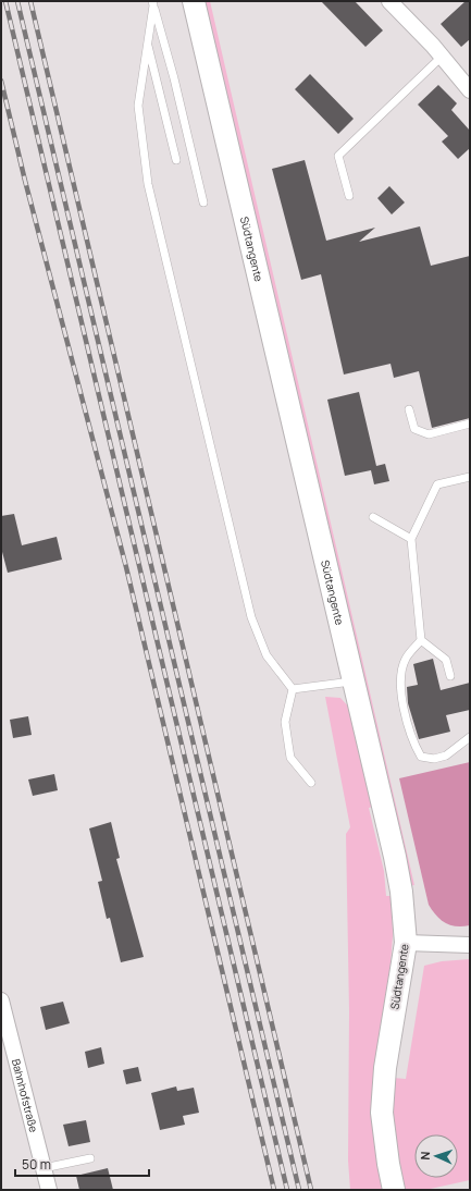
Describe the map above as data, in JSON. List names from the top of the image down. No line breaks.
{"streets":{"street":["Südtangente","Bahnhofstraße"]},"scale_bar":"50 m","north":"left"}
